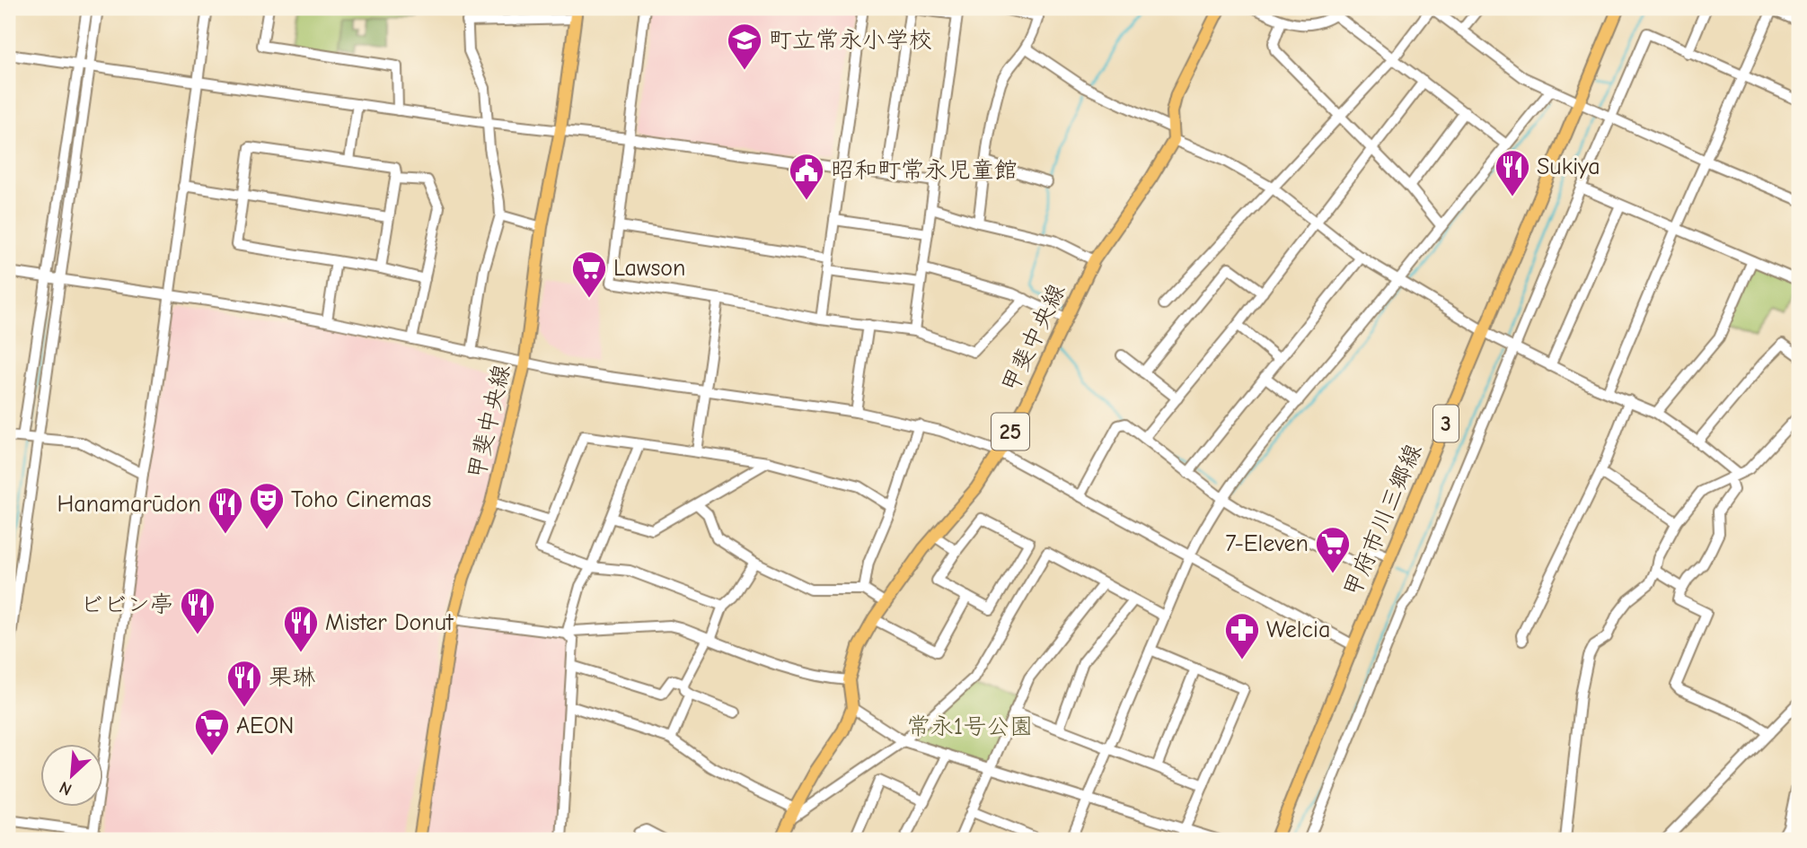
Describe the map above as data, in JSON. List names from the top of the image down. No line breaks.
{"streets":{"main road":["甲斐中央線","3","25","甲府市川三郷線"]},"parks":["常永1号公園"],"places":{"school or university":["町立常永小学校"],"restaurant":["Sukiya","Hanamarūdon","ビビン亭","Mister Donut","果琳"],"public building":["昭和町常永児童館"],"supermarket":["Lawson","7-Eleven","AEON"],"theatre":["Toho Cinemas"],"pharmacy":["Welcia"]},"north":"bottom left"}
